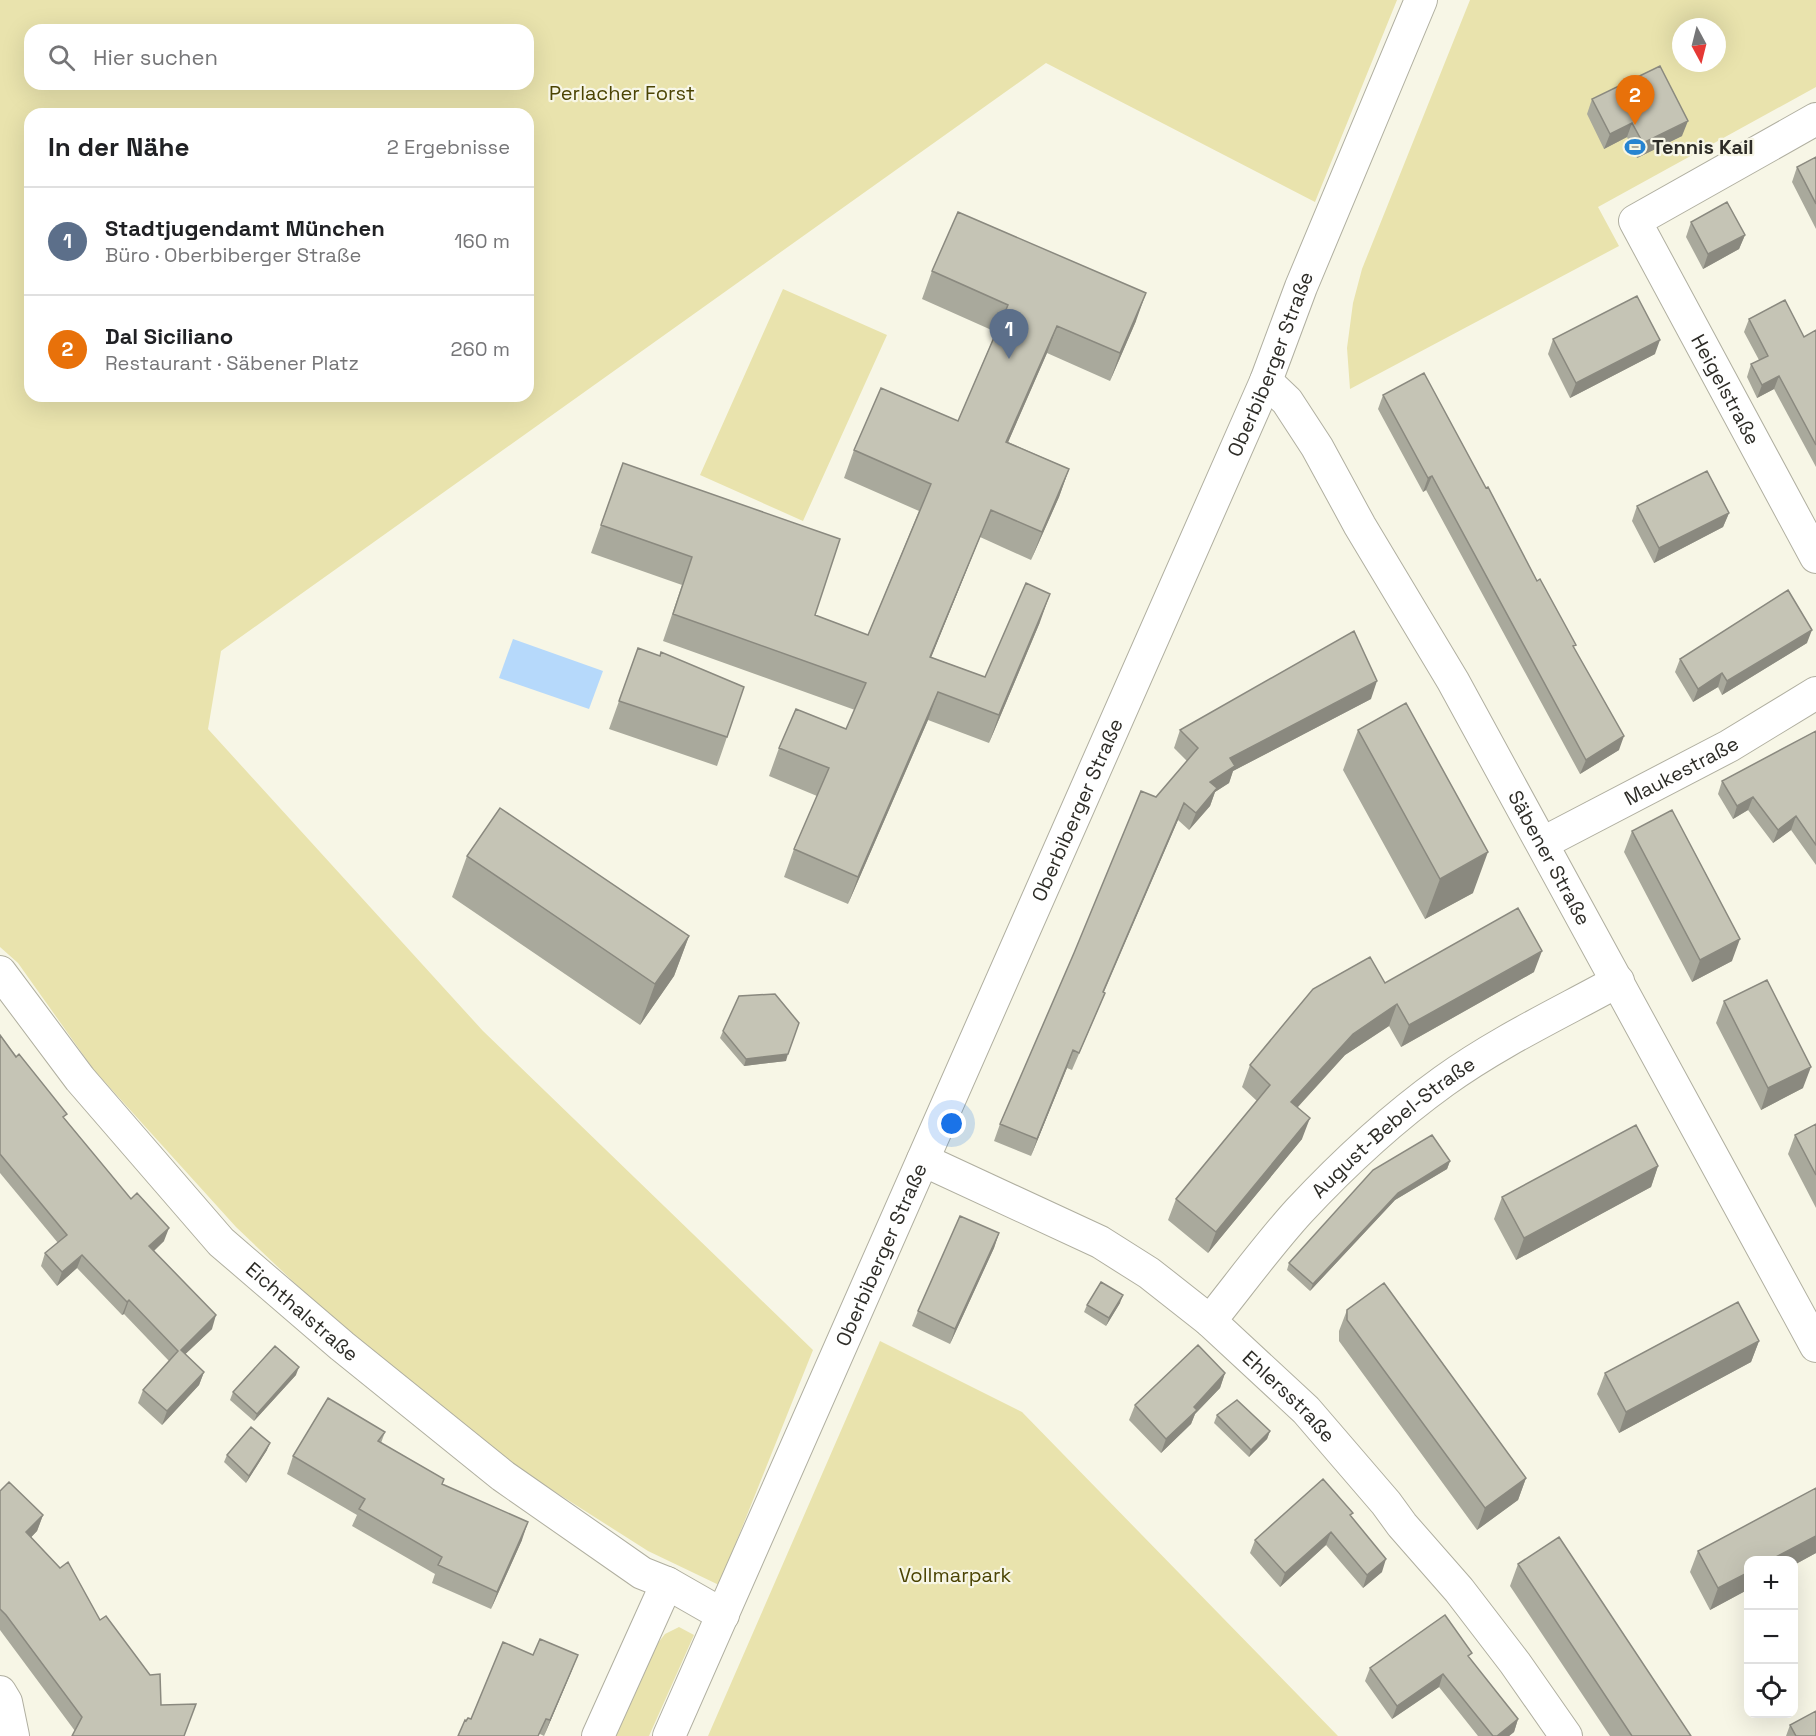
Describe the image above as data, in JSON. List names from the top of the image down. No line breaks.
{"streets":{"street":["Oberbiberger Straße","Heigelstraße","Maukestraße","Säbener Straße","August-Bebel-Straße","Eichthalstraße","Ehlersstraße"]},"crossings":[["Oberbiberger Straße","Säbener Straße"],["Oberbiberger Straße","Ehlersstraße"],["Maukestraße","Säbener Straße"],["Säbener Straße","August-Bebel-Straße"],["August-Bebel-Straße","Ehlersstraße"]],"parks":["Perlacher Forst","Vollmarpark"],"places":{"sports":["Tennis Kail"]},"north":"bottom","page":{"search":"Hier suchen","pins":["2","1"],"heading":["In der Nähe","2 Ergebnisse"],"list":[{"mark":"1","name":"Stadtjugendamt München","note":"Büro · Oberbiberger Straße","value":"160 m"},{"mark":"2","name":"Dal Siciliano","note":"Restaurant · Säbener Platz","value":"260 m"}],"map_buttons":["+","−"]}}
